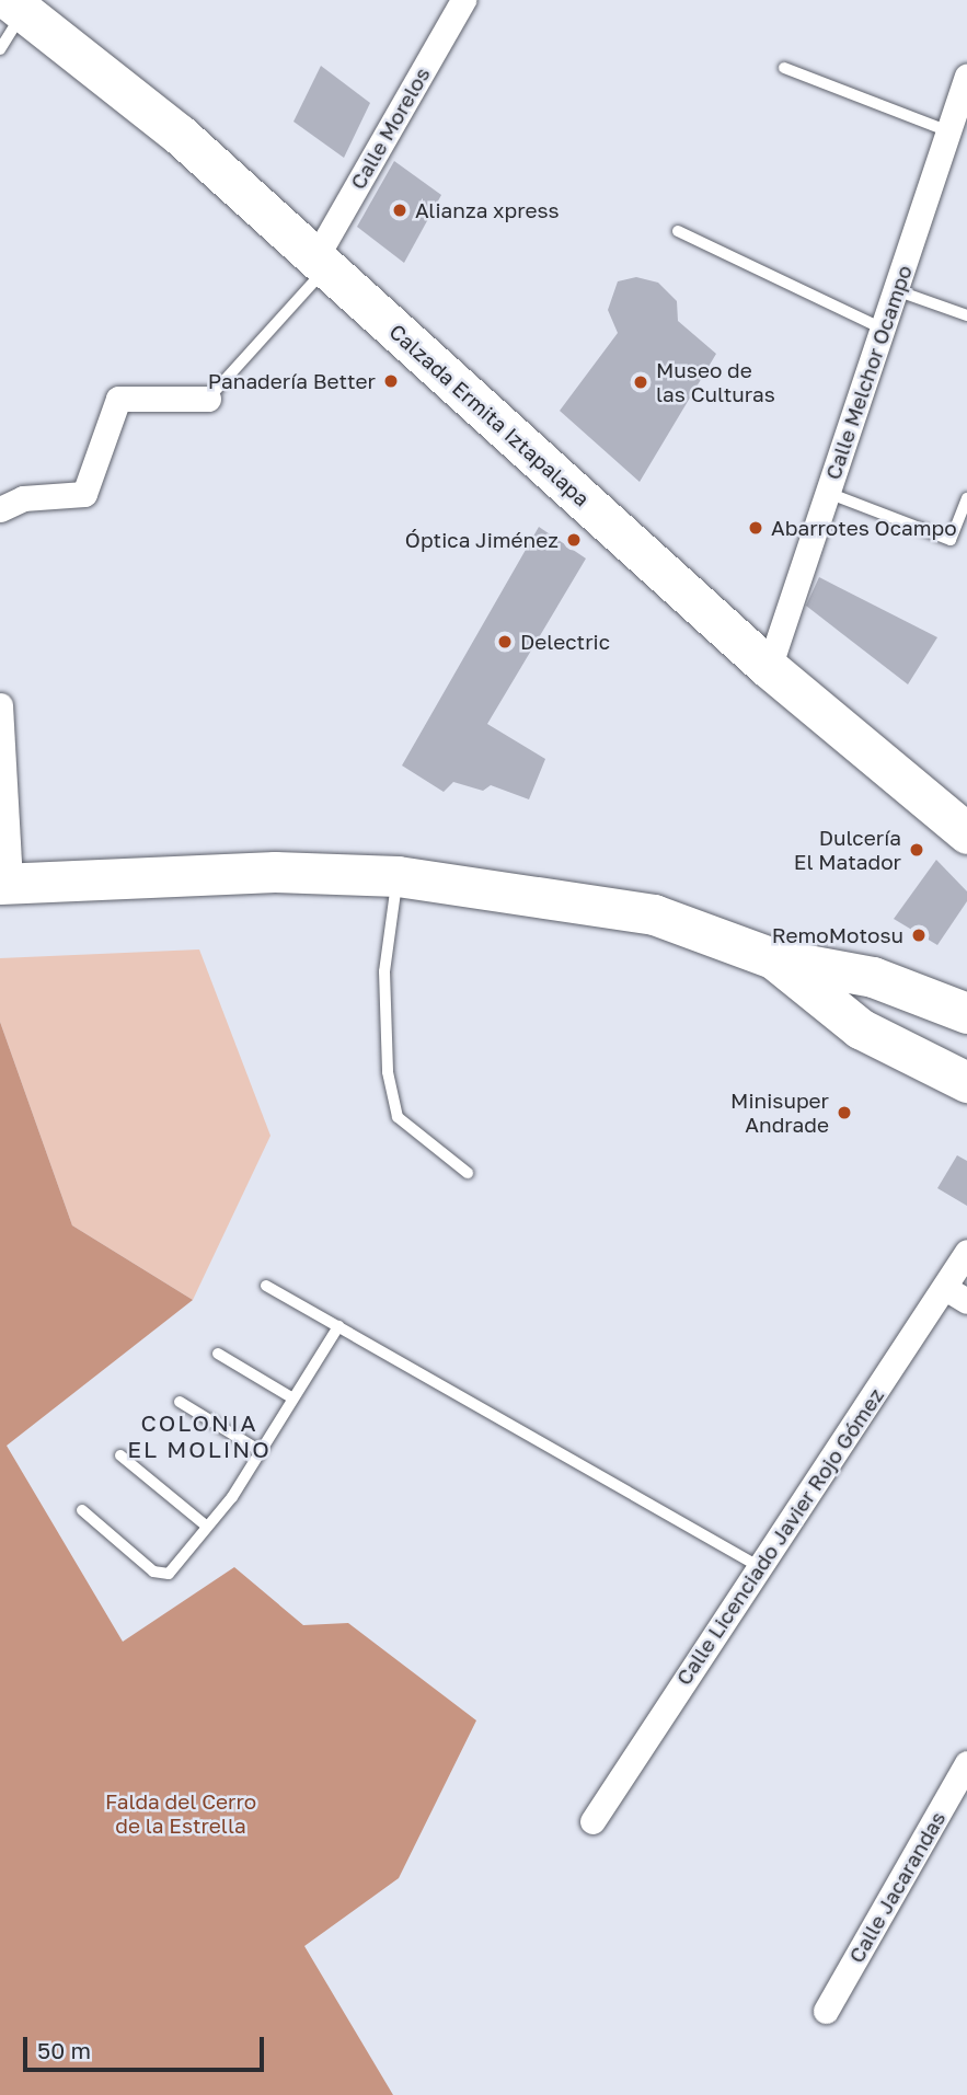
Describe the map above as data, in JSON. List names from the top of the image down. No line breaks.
{"streets":{"main road":["Calzada Ermita Iztapalapa"],"street":["Calle Morelos","Calle Melchor Ocampo","Calle Licenciado Javier Rojo Gómez","Calle Jacarandas"]},"crossings":[["Calle Morelos","Calzada Ermita Iztapalapa"],["Calle Melchor Ocampo","Calzada Ermita Iztapalapa"]],"districts":["COLONIA EL MOLINO"],"parks":["Falda del Cerro de la Estrella"],"places":["Alianza xpress","Panadería Better","Museo de las Culturas","Abarrotes Ocampo","Óptica Jiménez","Delectric","Dulcería El Matador","RemoMotosu","Minisuper Andrade"],"scale_bar":"50 m"}
